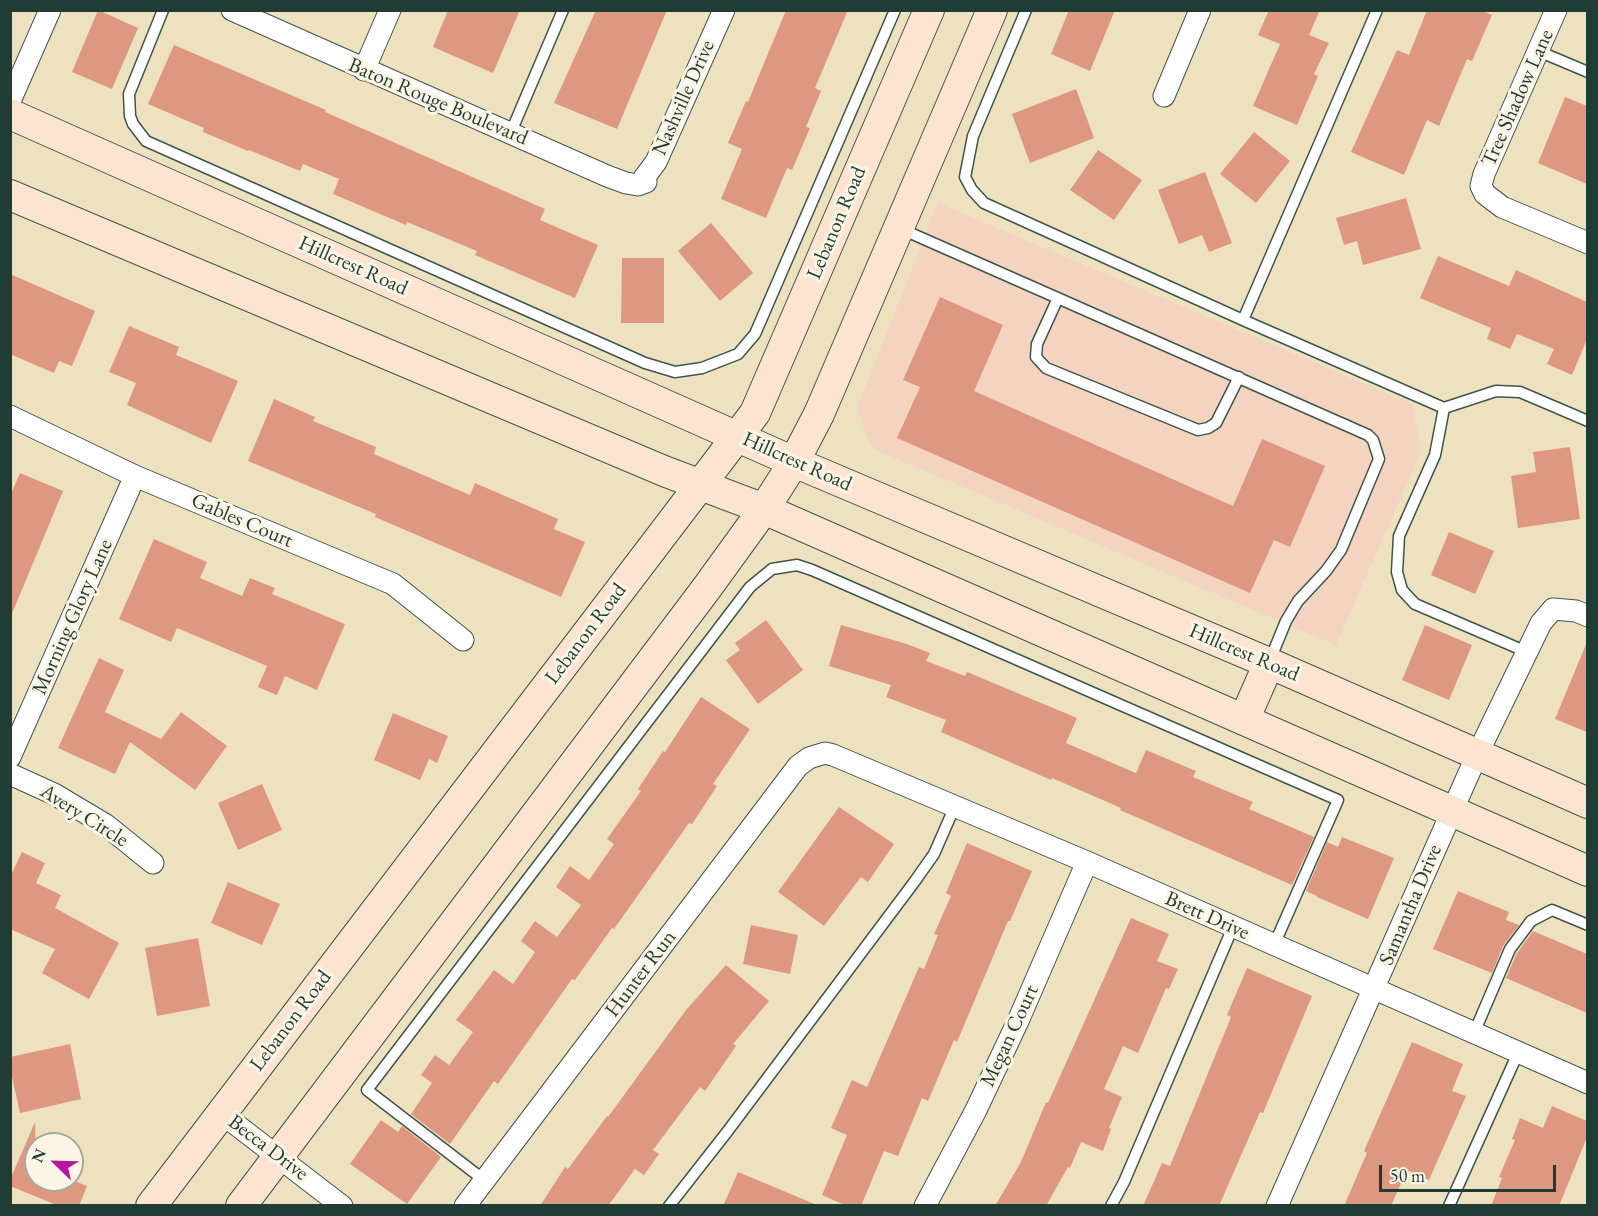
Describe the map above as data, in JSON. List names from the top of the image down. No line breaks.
{"streets":{"main road":["Lebanon Road","Hillcrest Road"],"street":["Nashville Drive","Tree Shadow Lane","Baton Rouge Boulevard","Gables Court","Morning Glory Lane","Avery Circle","Samantha Drive","Brett Drive","Hunter Run","Megan Court","Becca Drive"]},"crossings":[["Nashville Drive","Baton Rouge Boulevard"],["Lebanon Road","Hillcrest Road"],["Lebanon Road","Becca Drive"],["Hillcrest Road","Samantha Drive"],["Gables Court","Morning Glory Lane"],["Samantha Drive","Brett Drive"],["Brett Drive","Hunter Run"],["Brett Drive","Megan Court"]],"scale_bar":"50 m","north":"top left"}
